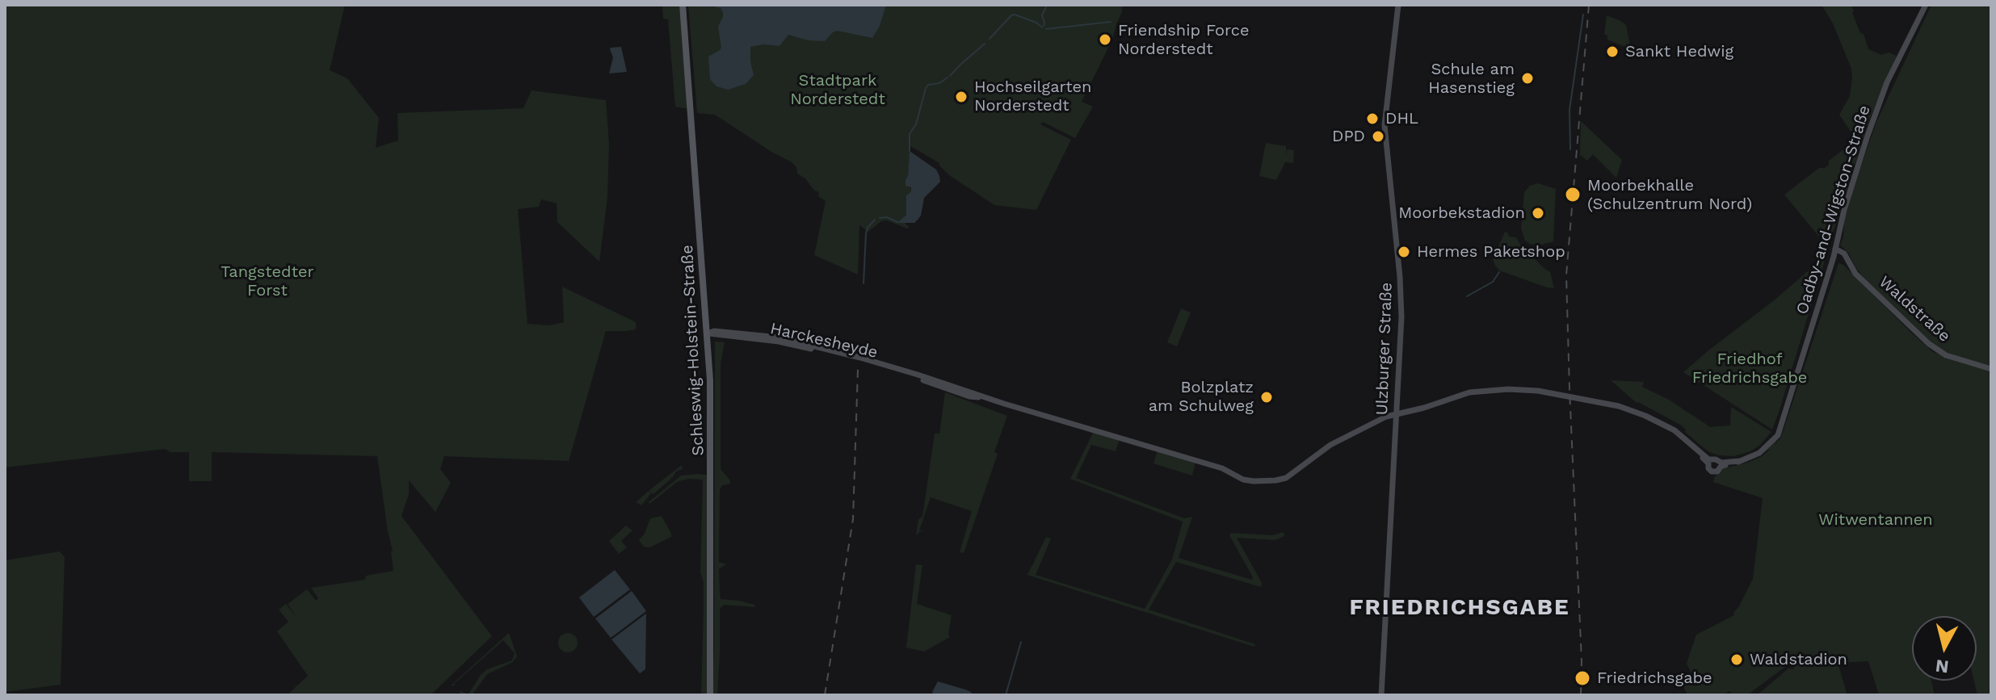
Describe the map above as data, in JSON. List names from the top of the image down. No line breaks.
{"streets":{"main road":["Oadby-and-Wigston-Straße","Waldstraße","Harckesheyde","Ulzburger Straße","Schleswig-Holstein-Straße"]},"crossings":[["Oadby-and-Wigston-Straße","Waldstraße"],["Oadby-and-Wigston-Straße","Harckesheyde"],["Harckesheyde","Ulzburger Straße"],["Harckesheyde","Schleswig-Holstein-Straße"]],"districts":["FRIEDRICHSGABE"],"parks":["Stadtpark Norderstedt","Tangstedter Forst","Friedhof Friedrichsgabe","Witwentannen"],"places":["Friendship Force Norderstedt","Sankt Hedwig","Schule am Hasenstieg","Hochseilgarten Norderstedt","DHL","DPD","Moorbekhalle (Schulzentrum Nord)","Moorbekstadion","Hermes Paketshop","Bolzplatz am Schulweg","Waldstadion","Friedrichsgabe"],"north":"bottom"}
